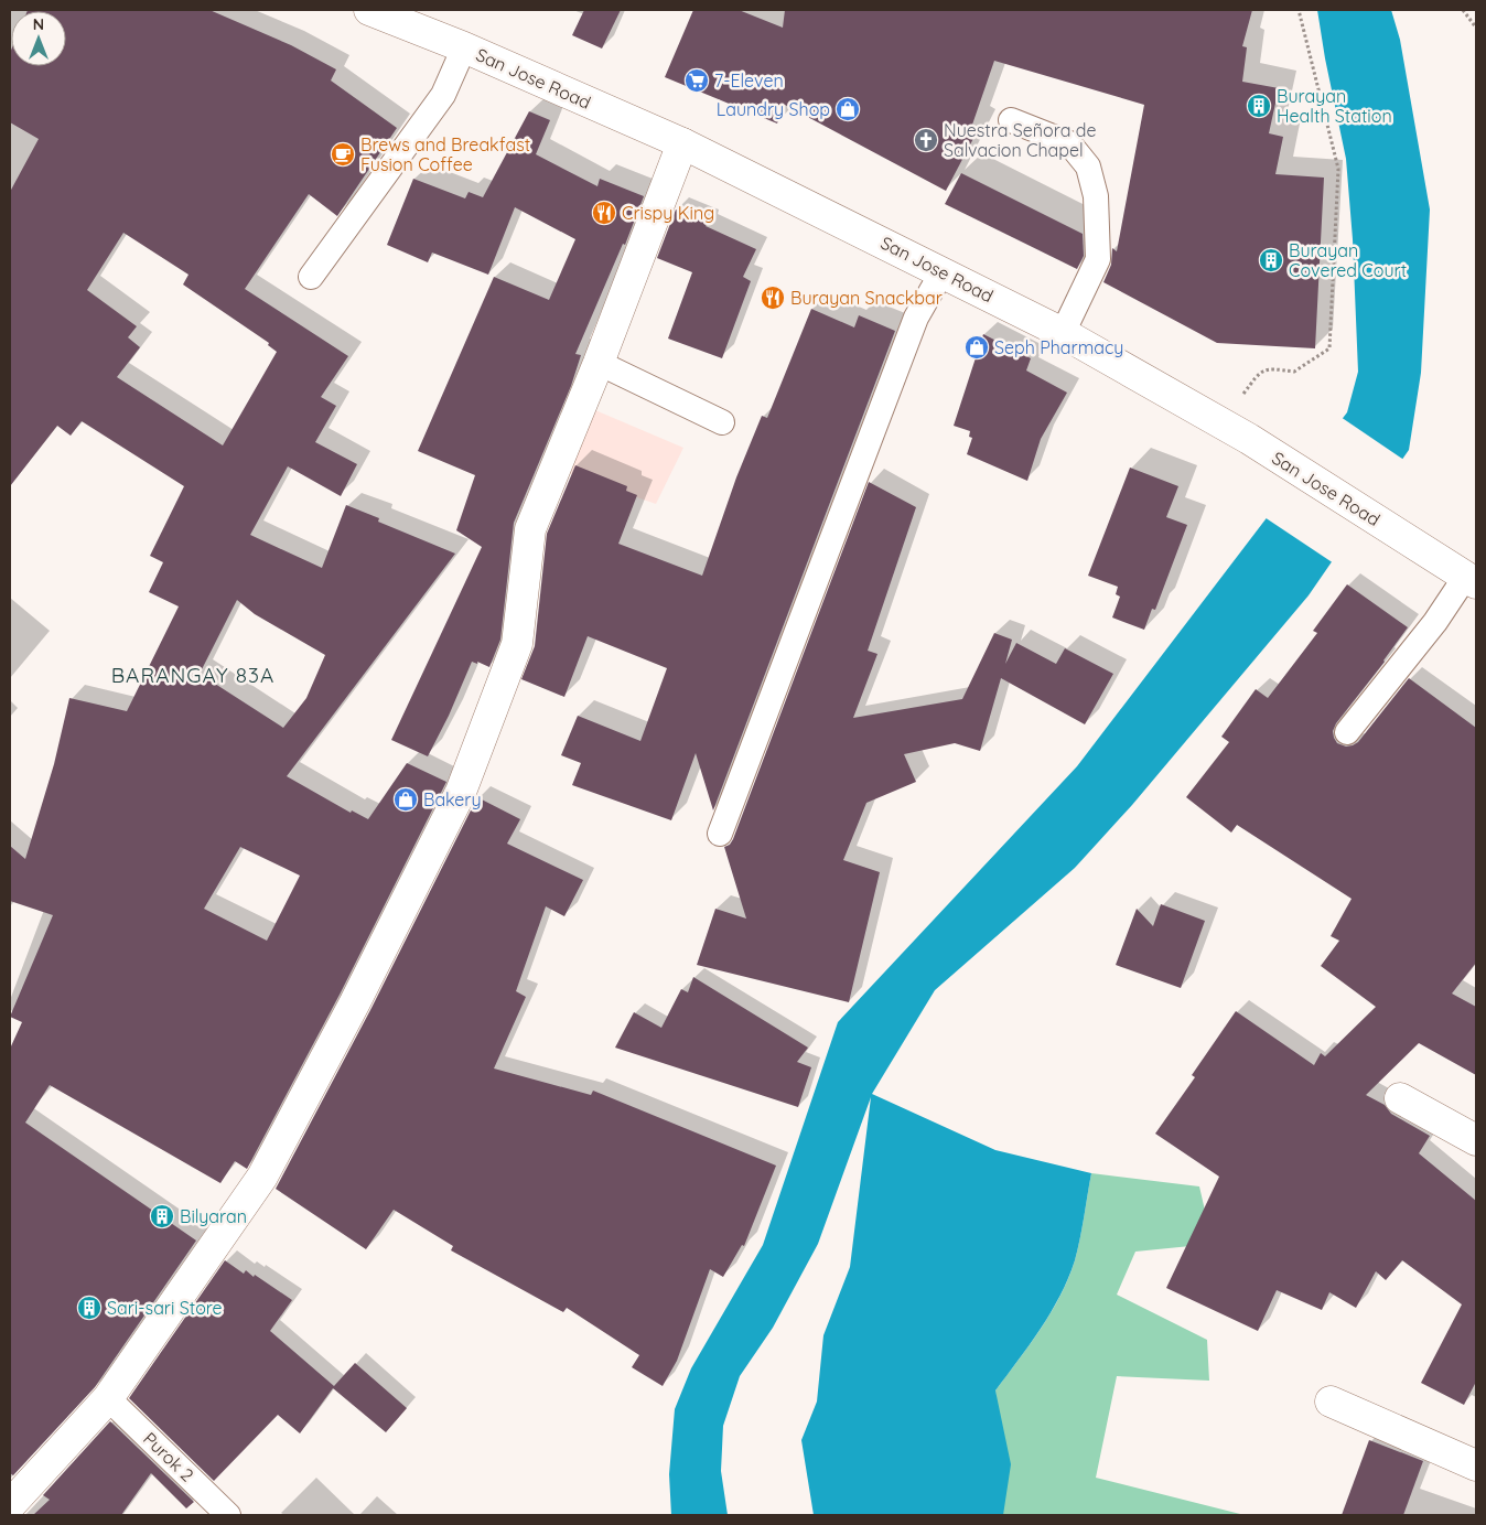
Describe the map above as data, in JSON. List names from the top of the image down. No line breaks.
{"streets":{"street":["San Jose Road"],"lane":["Purok 2"]},"districts":["BARANGAY 83A"],"places":{"supermarket":["7-Eleven"],"building":["Burayan Health Station","Burayan Covered Court","Bilyaran","Sari-sari Store"],"shop":["Laundry Shop","Seph Pharmacy","Bakery"],"church":["Nuestra Señora de Salvacion Chapel"],"cafe":["Brews and Breakfast Fusion Coffee"],"restaurant":["Crispy King","Burayan Snackbar"]},"north":"top"}
